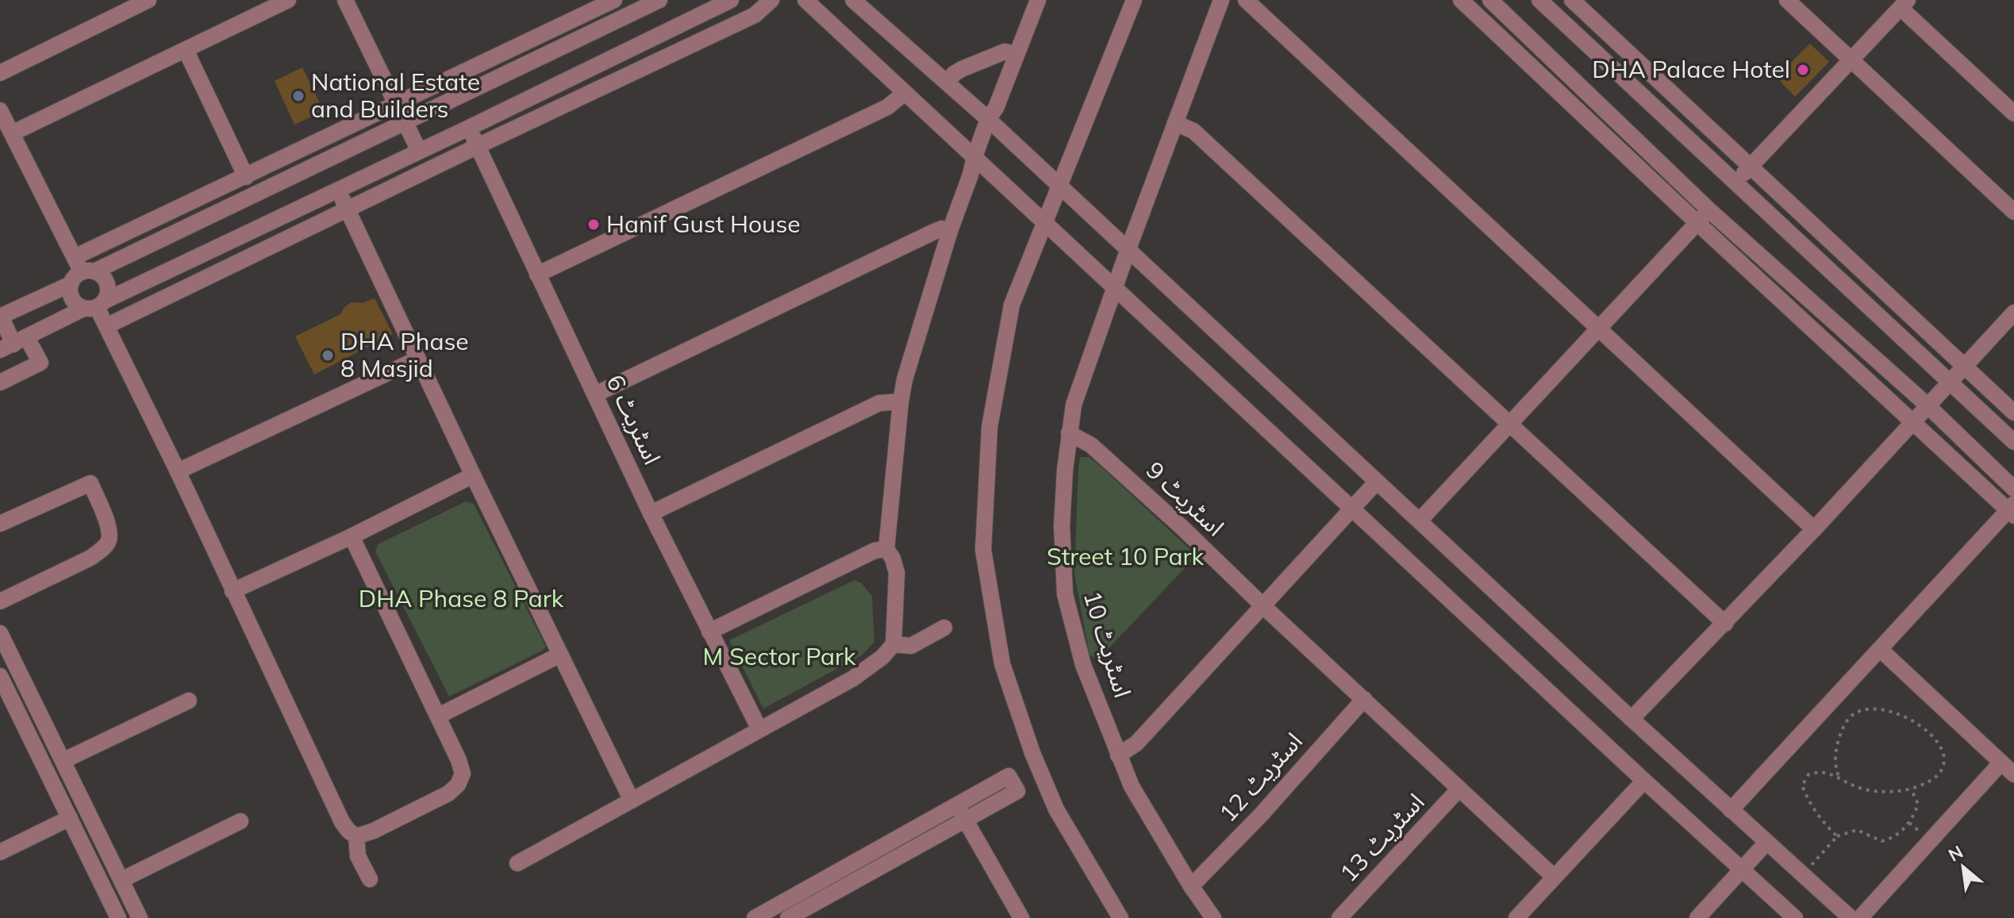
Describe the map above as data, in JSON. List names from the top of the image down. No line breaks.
{"streets":{"street":["اسٹریٹ 6","اسٹریٹ 9","اسٹریٹ 10","اسٹریٹ 12","اسٹریٹ 13"]},"crossings":[["اسٹریٹ 9","اسٹریٹ 10"],["اسٹریٹ 9","اسٹریٹ 12"],["اسٹریٹ 9","اسٹریٹ 13"],["اسٹریٹ 10","اسٹریٹ 12"]],"parks":["Street 10 Park","DHA Phase 8 Park","M Sector Park"],"places":["DHA Palace Hotel","National Estate and Builders","Hanif Gust House","DHA Phase 8 Masjid"],"north":"top left"}
